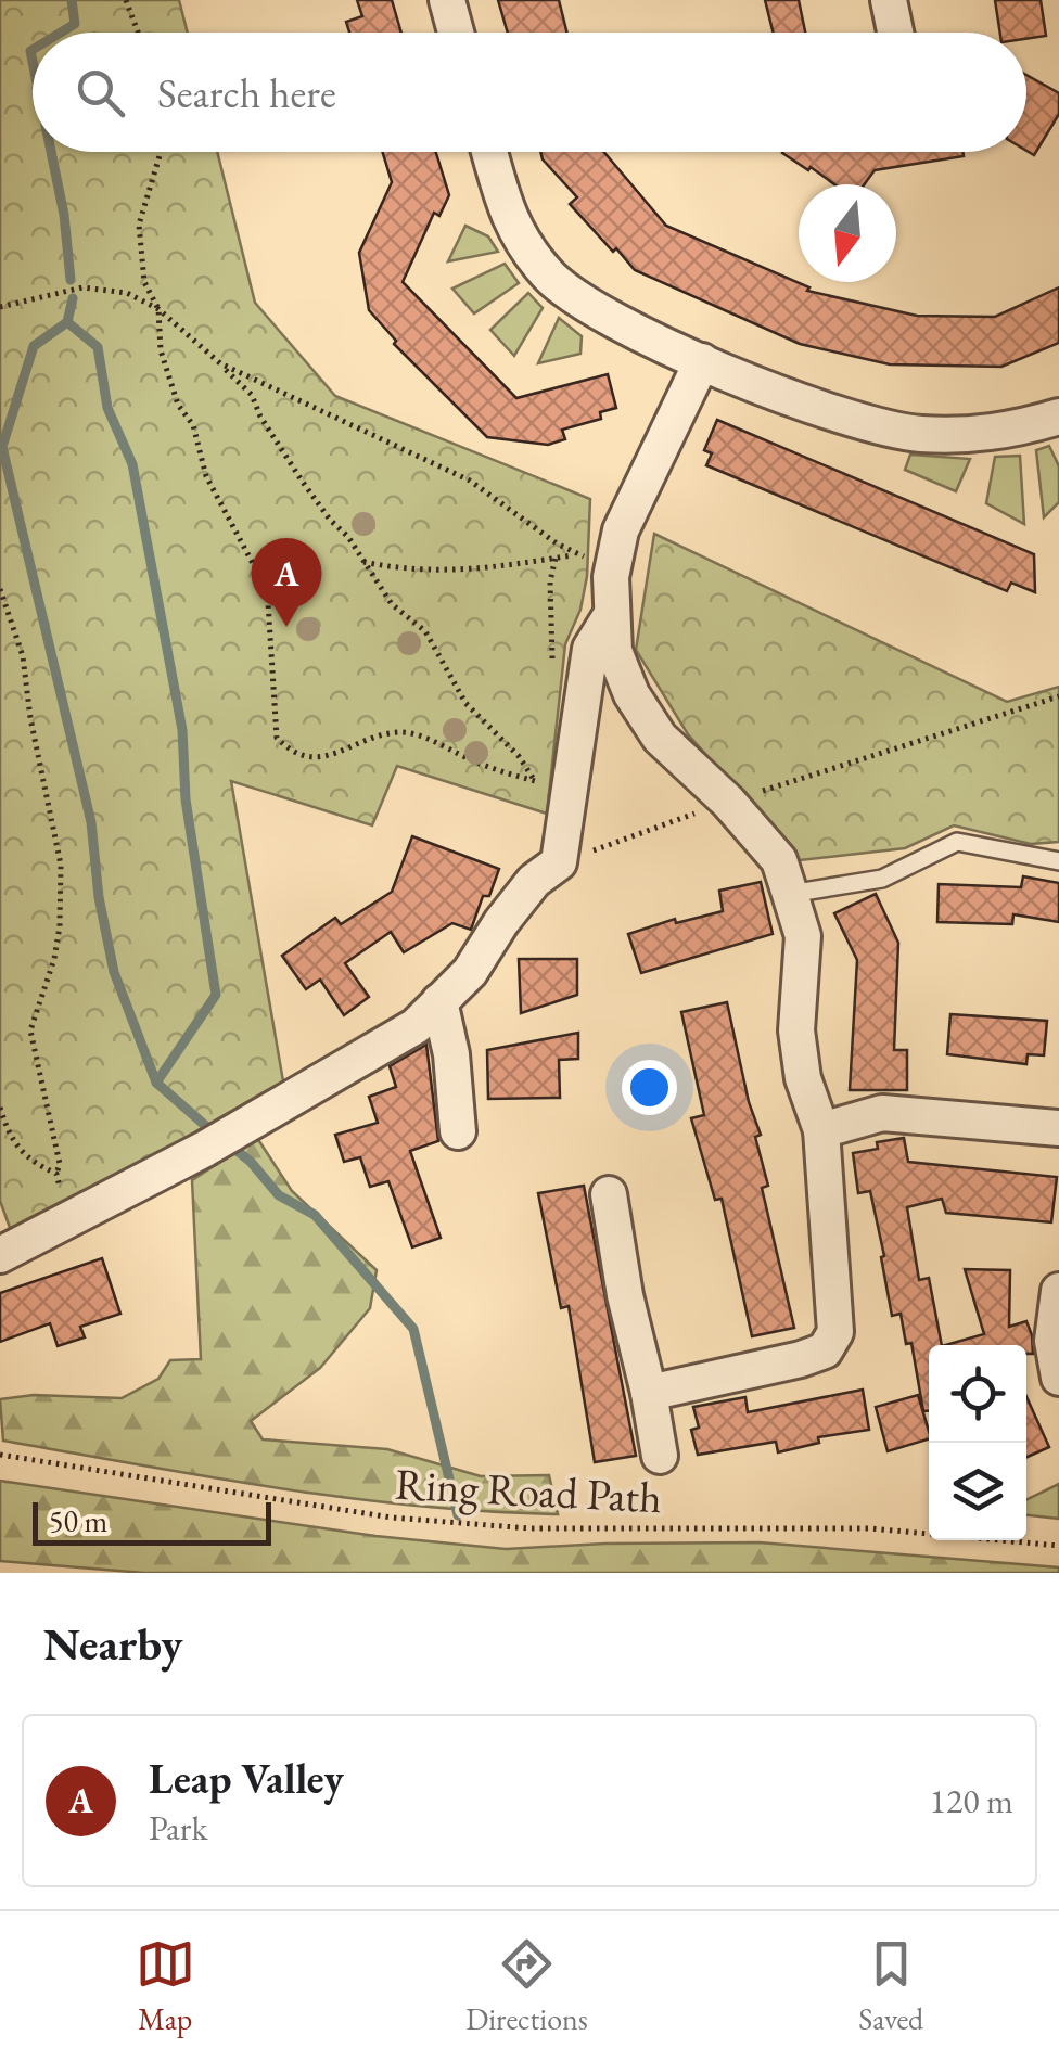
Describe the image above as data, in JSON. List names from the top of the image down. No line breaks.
{"streets":{"path":["Ring Road Path"]},"scale_bar":"50 m","north":"bottom","page":{"search":"Search here","pins":"A","scale":"50 m","heading":"Nearby","list":[{"mark":"A","name":"Leap Valley","note":"Park","value":"120 m"}],"nav":["Map","Directions","Saved"]}}
